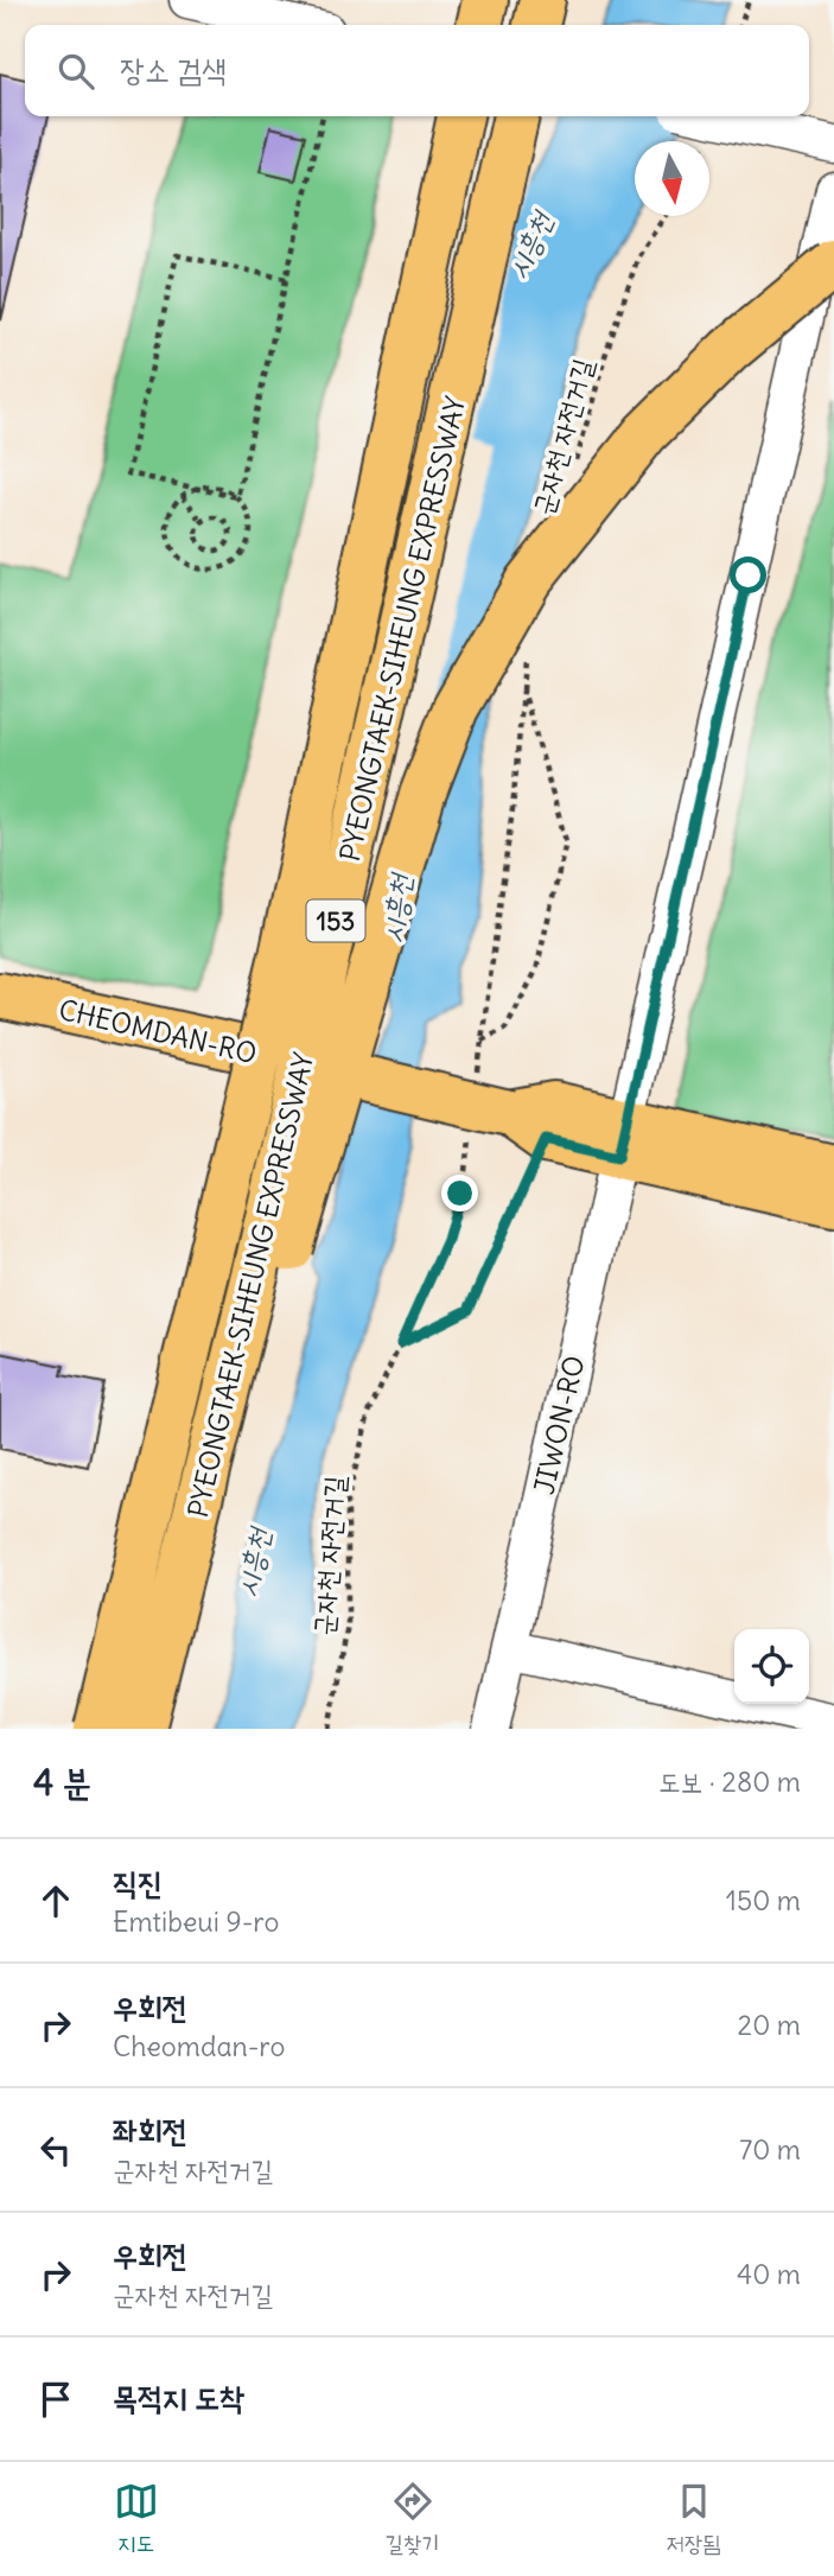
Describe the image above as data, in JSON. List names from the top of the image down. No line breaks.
{"streets":{"main road":["PYEONGTAEK-SIHEUNG EXPRESSWAY","153","CHEOMDAN-RO"],"street":["JIWON-RO"],"path":["군자천 자전거길"]},"water":["시흥천"],"north":"bottom","page":{"search":"장소 검색","heading":["4 분","도보 · 280 m"],"list":[["직진","Emtibeui 9-ro","150 m"],["우회전","Cheomdan-ro","20 m"],["좌회전","군자천 자전거길","70 m"],["우회전","군자천 자전거길","40 m"],"목적지 도착"],"nav":["지도","길찾기","저장됨"]}}
